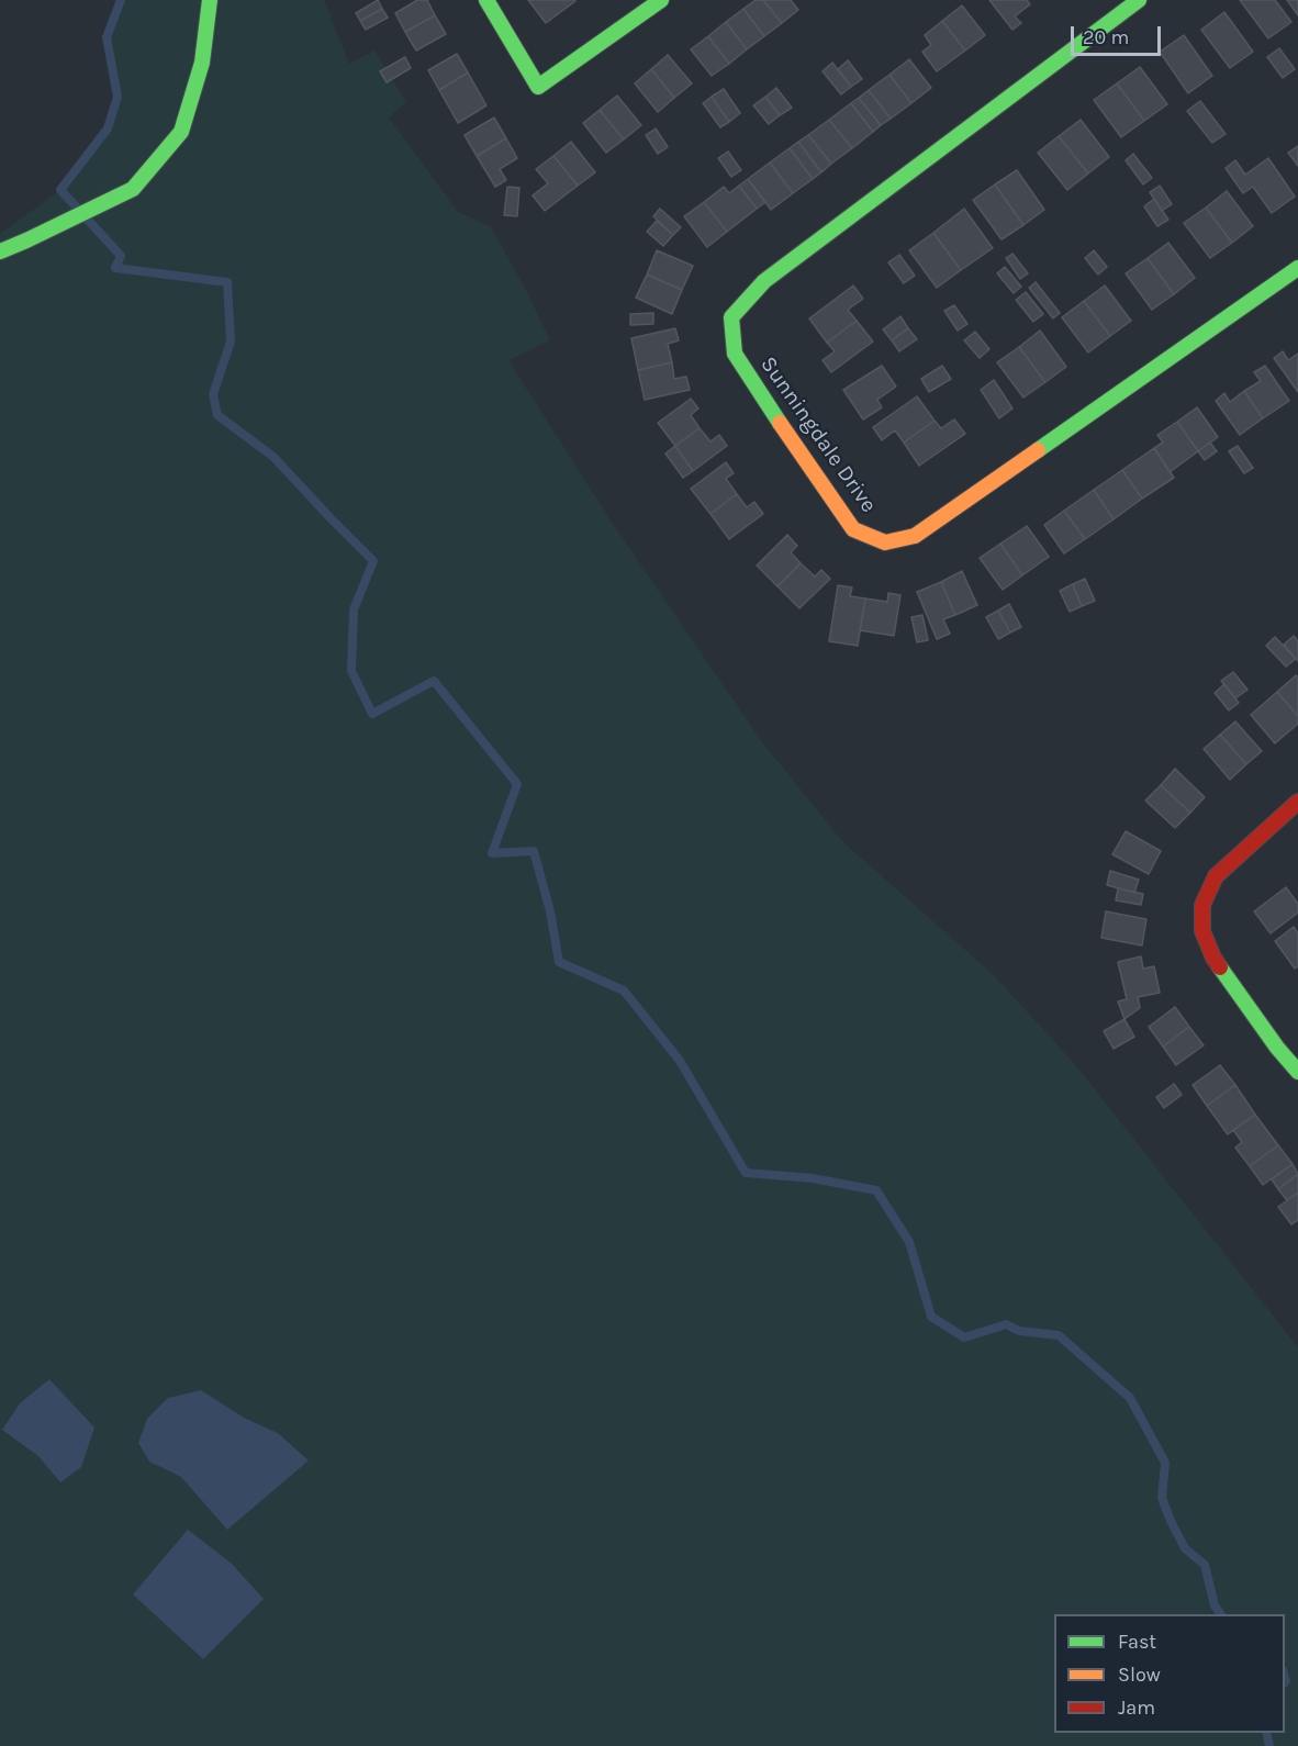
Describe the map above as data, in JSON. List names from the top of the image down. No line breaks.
{"streets":{"street":["Sunningdale Drive"]},"legend":["Fast","Slow","Jam"],"scale_bar":"20 m"}
